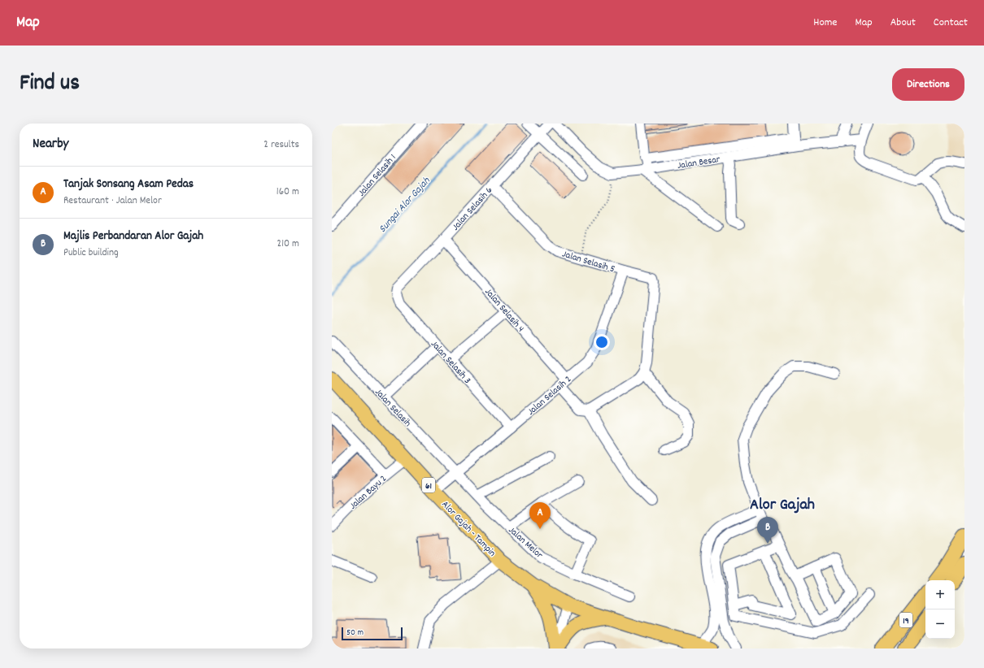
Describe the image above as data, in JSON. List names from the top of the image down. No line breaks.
{"streets":{"highway":["19"],"main road":["61","Alor Gajah - Tampin"],"street":["Jalan Besar","Jalan Selasih 1","Jalan Selasih 6","Jalan Selasih 5","Jalan Selasih 4","Jalan Selasih 3","Jalan Selasih 2","Jalan Selasih","Jalan Bayu 2","Jalan Melor"]},"crossings":[["Jalan Selasih 6","Jalan Selasih 5"],["Jalan Selasih 6","Jalan Selasih 4"],["Jalan Selasih 6","Jalan Selasih 3"],["Jalan Selasih 5","Jalan Selasih 2"],["Jalan Selasih 4","Jalan Selasih 2"],["Jalan Selasih 3","Jalan Selasih 2"],["Jalan Selasih 2","Jalan Selasih"],["Jalan Selasih 2","Alor Gajah - Tampin"],["Jalan Selasih 2","Jalan Melor"],["Jalan Selasih","Jalan Melor"],["Jalan Bayu 2","Alor Gajah - Tampin"]],"districts":["Alor Gajah"],"water":["Sungai Alor Gajah"],"scale_bar":"50 m","page":{"header":"Map","nav":["Home","Map","About","Contact"],"title":"Find us","buttons":"Directions","heading":["Nearby","2 results"],"list":[{"mark":"A","name":"Tanjak Sonsang Asam Pedas","note":"Restaurant · Jalan Melor","value":"160 m"},{"mark":"B","name":"Majlis Perbandaran Alor Gajah","note":"Public building","value":"210 m"}],"pins":["A","B"],"map_buttons":["+","−"],"scale":"50 m"}}
